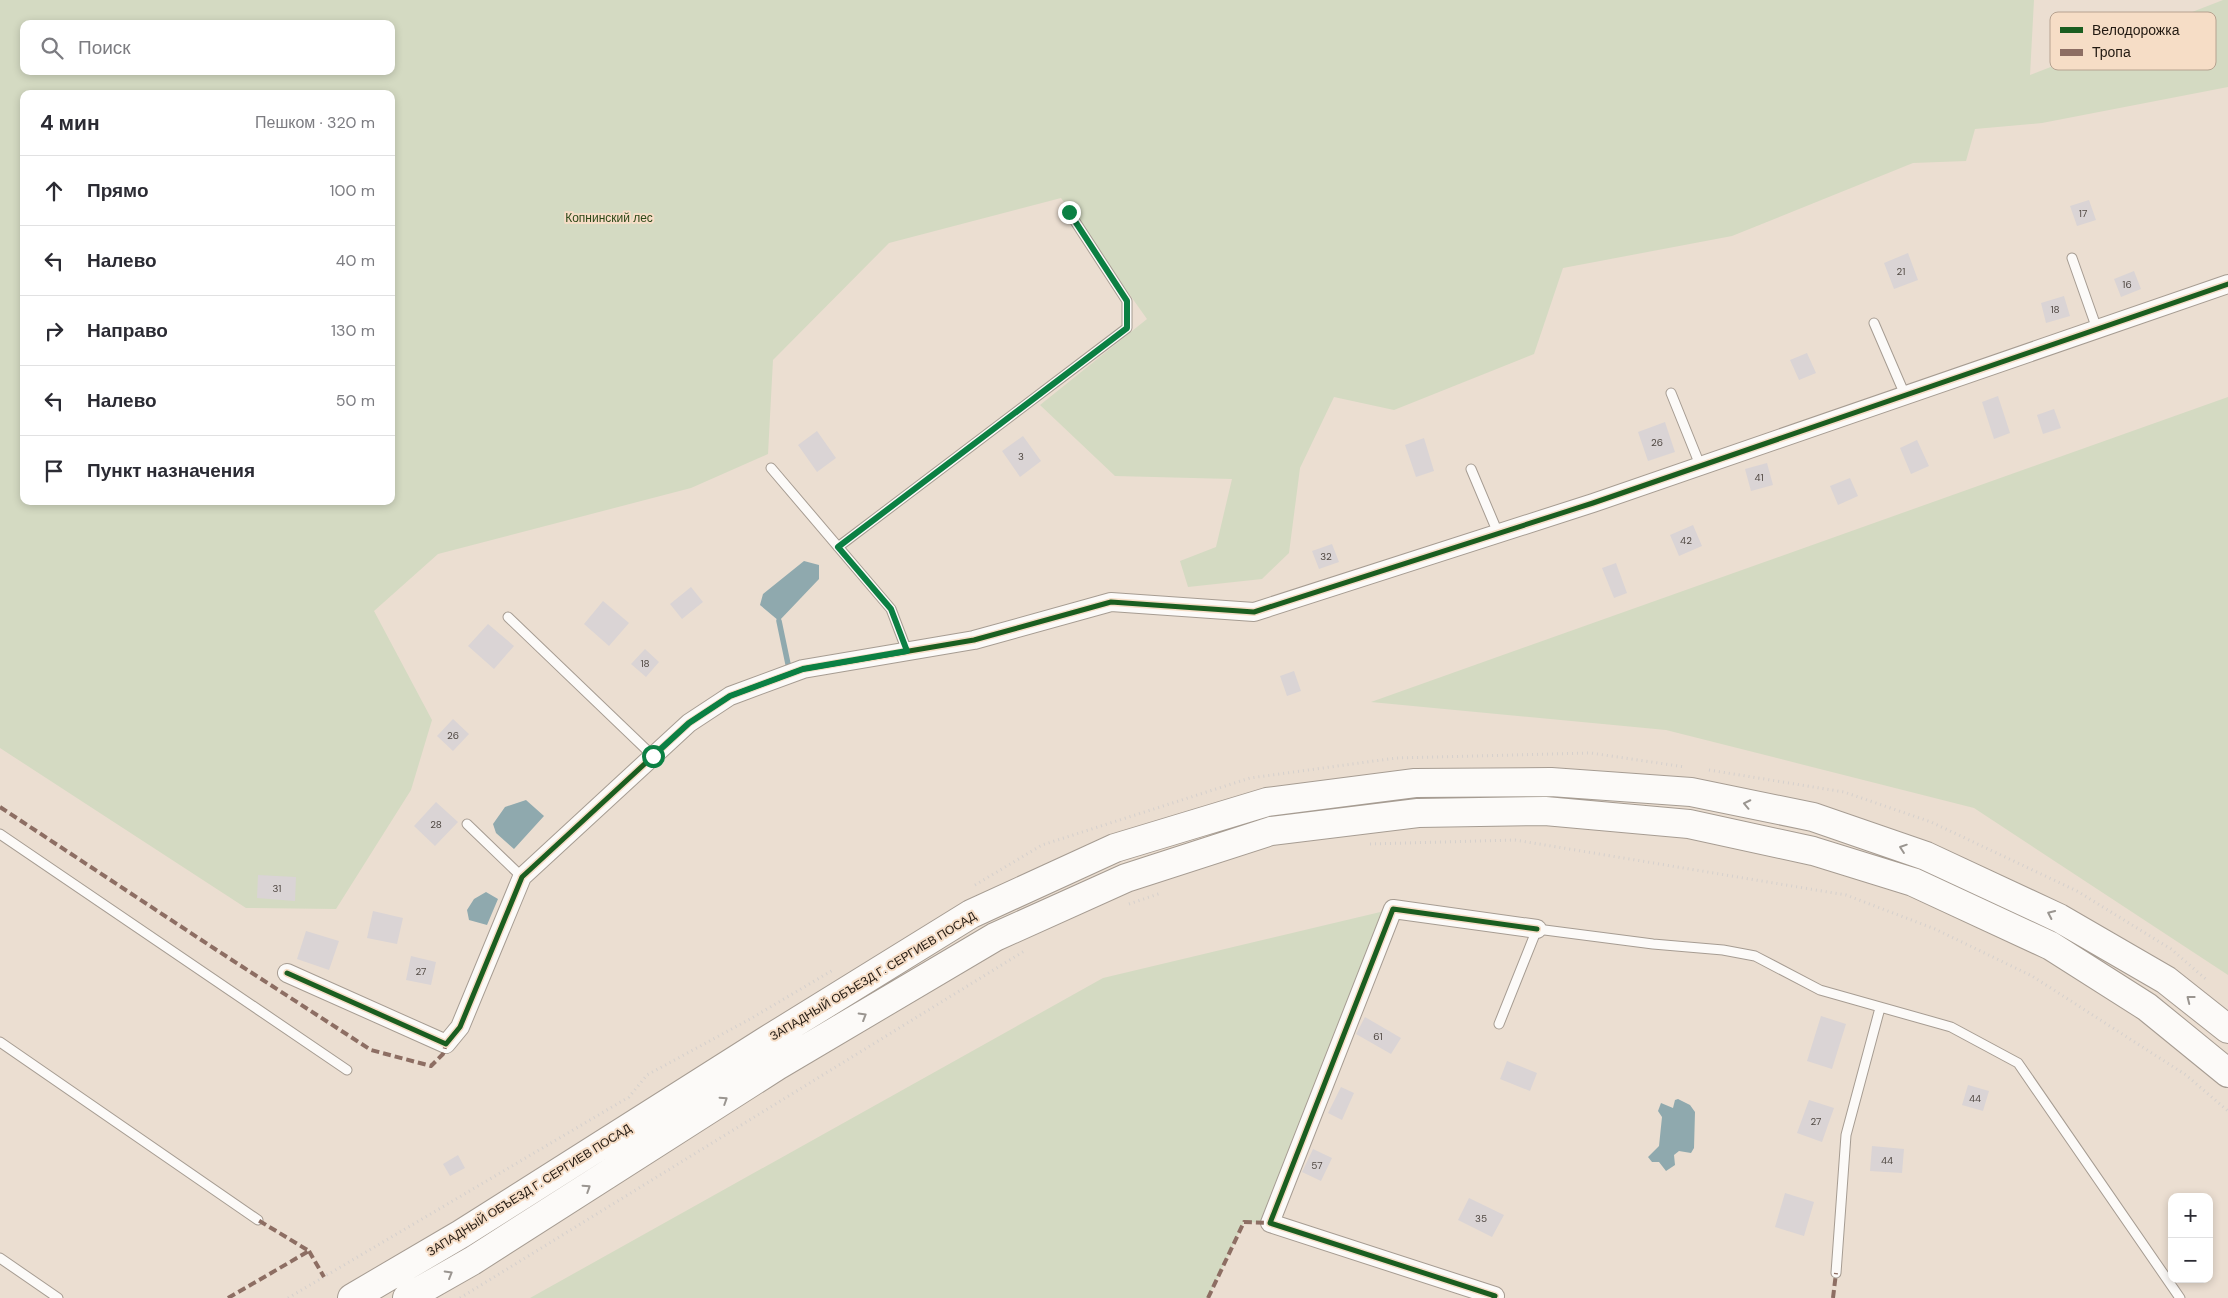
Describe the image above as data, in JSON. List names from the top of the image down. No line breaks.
{"streets":{"main road":["ЗАПАДНЫЙ ОБЪЕЗД Г. СЕРГИЕВ ПОСАД"]},"parks":["Копнинский лес"],"house_numbers":["17","21","16","18","26","3","41","42","32","18","26","28","31","27","61","44","27","44","57","35"],"legend":["Велодорожка","Тропа"],"page":{"search":"Поиск","heading":["4 мин","Пешком · 320 m"],"list":[["Прямо","100 m"],["Налево","40 m"],["Направо","130 m"],["Налево","50 m"],"Пункт назначения"],"map_buttons":["+","−"]}}
